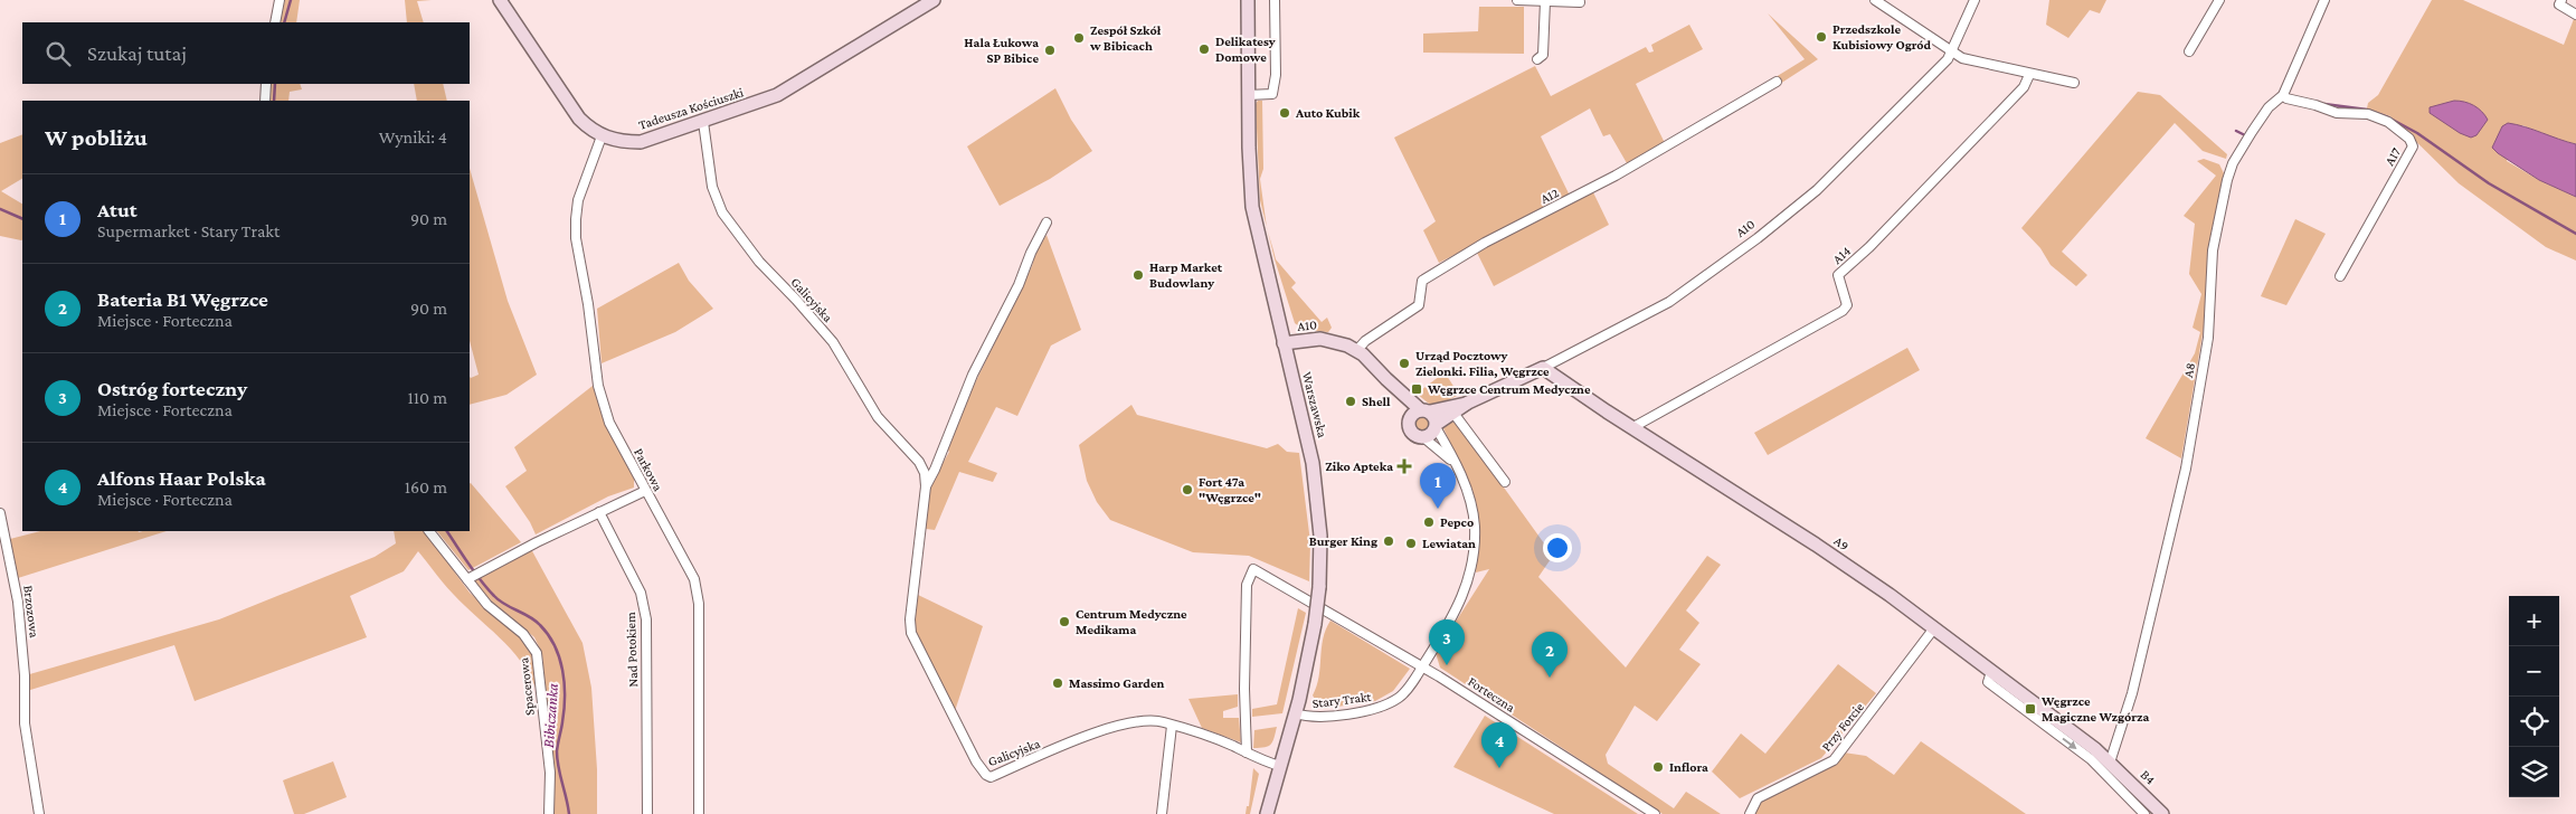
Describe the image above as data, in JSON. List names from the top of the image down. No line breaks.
{"streets":{"street":["Tadeusza Kościuszki","A17","A12","A10","A14","Galicyjska","A8","Warszawska","Parkowa","A9","Brzozowa","Nad Potokiem","Spacerowa","Forteczna","Stary Trakt","Przy Forcie","B4"]},"crossings":[["Tadeusza Kościuszki","Galicyjska"],["Tadeusza Kościuszki","Parkowa"],["A17","A8"],["A12","A10"],["A10","Warszawska"],["A10","A9"],["A10","Stary Trakt"],["A14","A9"],["Galicyjska","Warszawska"],["Galicyjska","Forteczna"],["A8","A9"],["A8","B4"],["Warszawska","Stary Trakt"],["A9","Przy Forcie"],["A9","B4"],["Forteczna","Stary Trakt"]],"water":["Bibiczanka"],"places":{"other":["Przedszkole Kubisiowy Ogród","Zespół Szkół w Bibicach","Delikatesy Domowe","Hala Łukowa SP Bibice","Auto Kubik","Harp Market Budowlany","Urząd Pocztowy Zielonki. Filia, Węgrzce","Shell","Fort 47a \"Węgrzce\"","Pepco","Burger King","Lewiatan","Centrum Medyczne Medikama","Massimo Garden","Inflora"],"transit":["Węgrzce Centrum Medyczne","Węgrzce Magiczne Wzgórza"],"health":["Ziko Apteka"]},"page":{"search":"Szukaj tutaj","heading":["W pobliżu","Wyniki: 4"],"list":[{"mark":"1","name":"Atut","note":"Supermarket · Stary Trakt","value":"90 m"},{"mark":"2","name":"Bateria B1 Węgrzce","note":"Miejsce · Forteczna","value":"90 m"},{"mark":"3","name":"Ostróg forteczny","note":"Miejsce · Forteczna","value":"110 m"},{"mark":"4","name":"Alfons Haar Polska","note":"Miejsce · Forteczna","value":"160 m"}],"pins":["1","3","2","4"],"map_buttons":["+","−"]}}
